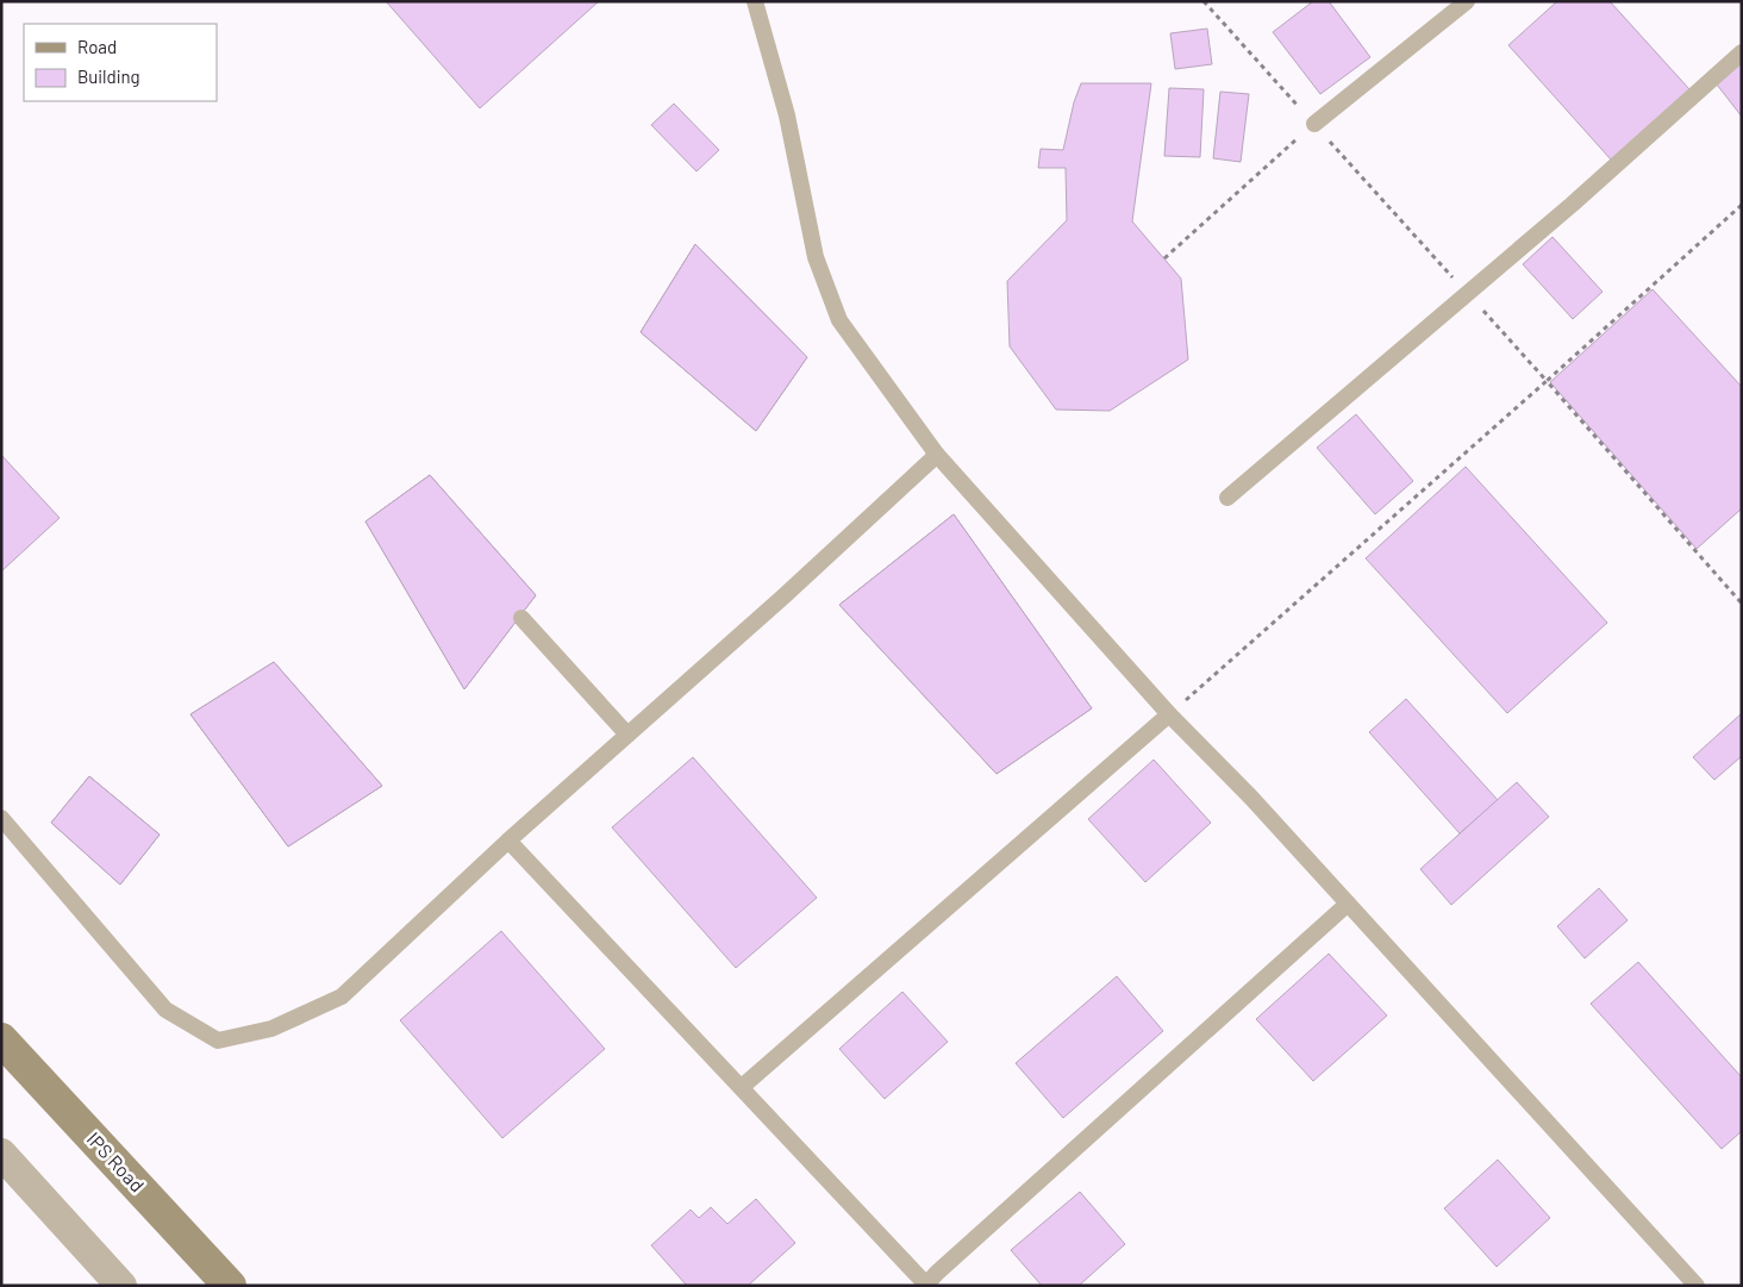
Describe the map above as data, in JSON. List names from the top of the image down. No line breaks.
{"streets":{"street":["IPS Road"]},"legend":["Road","Building"]}
